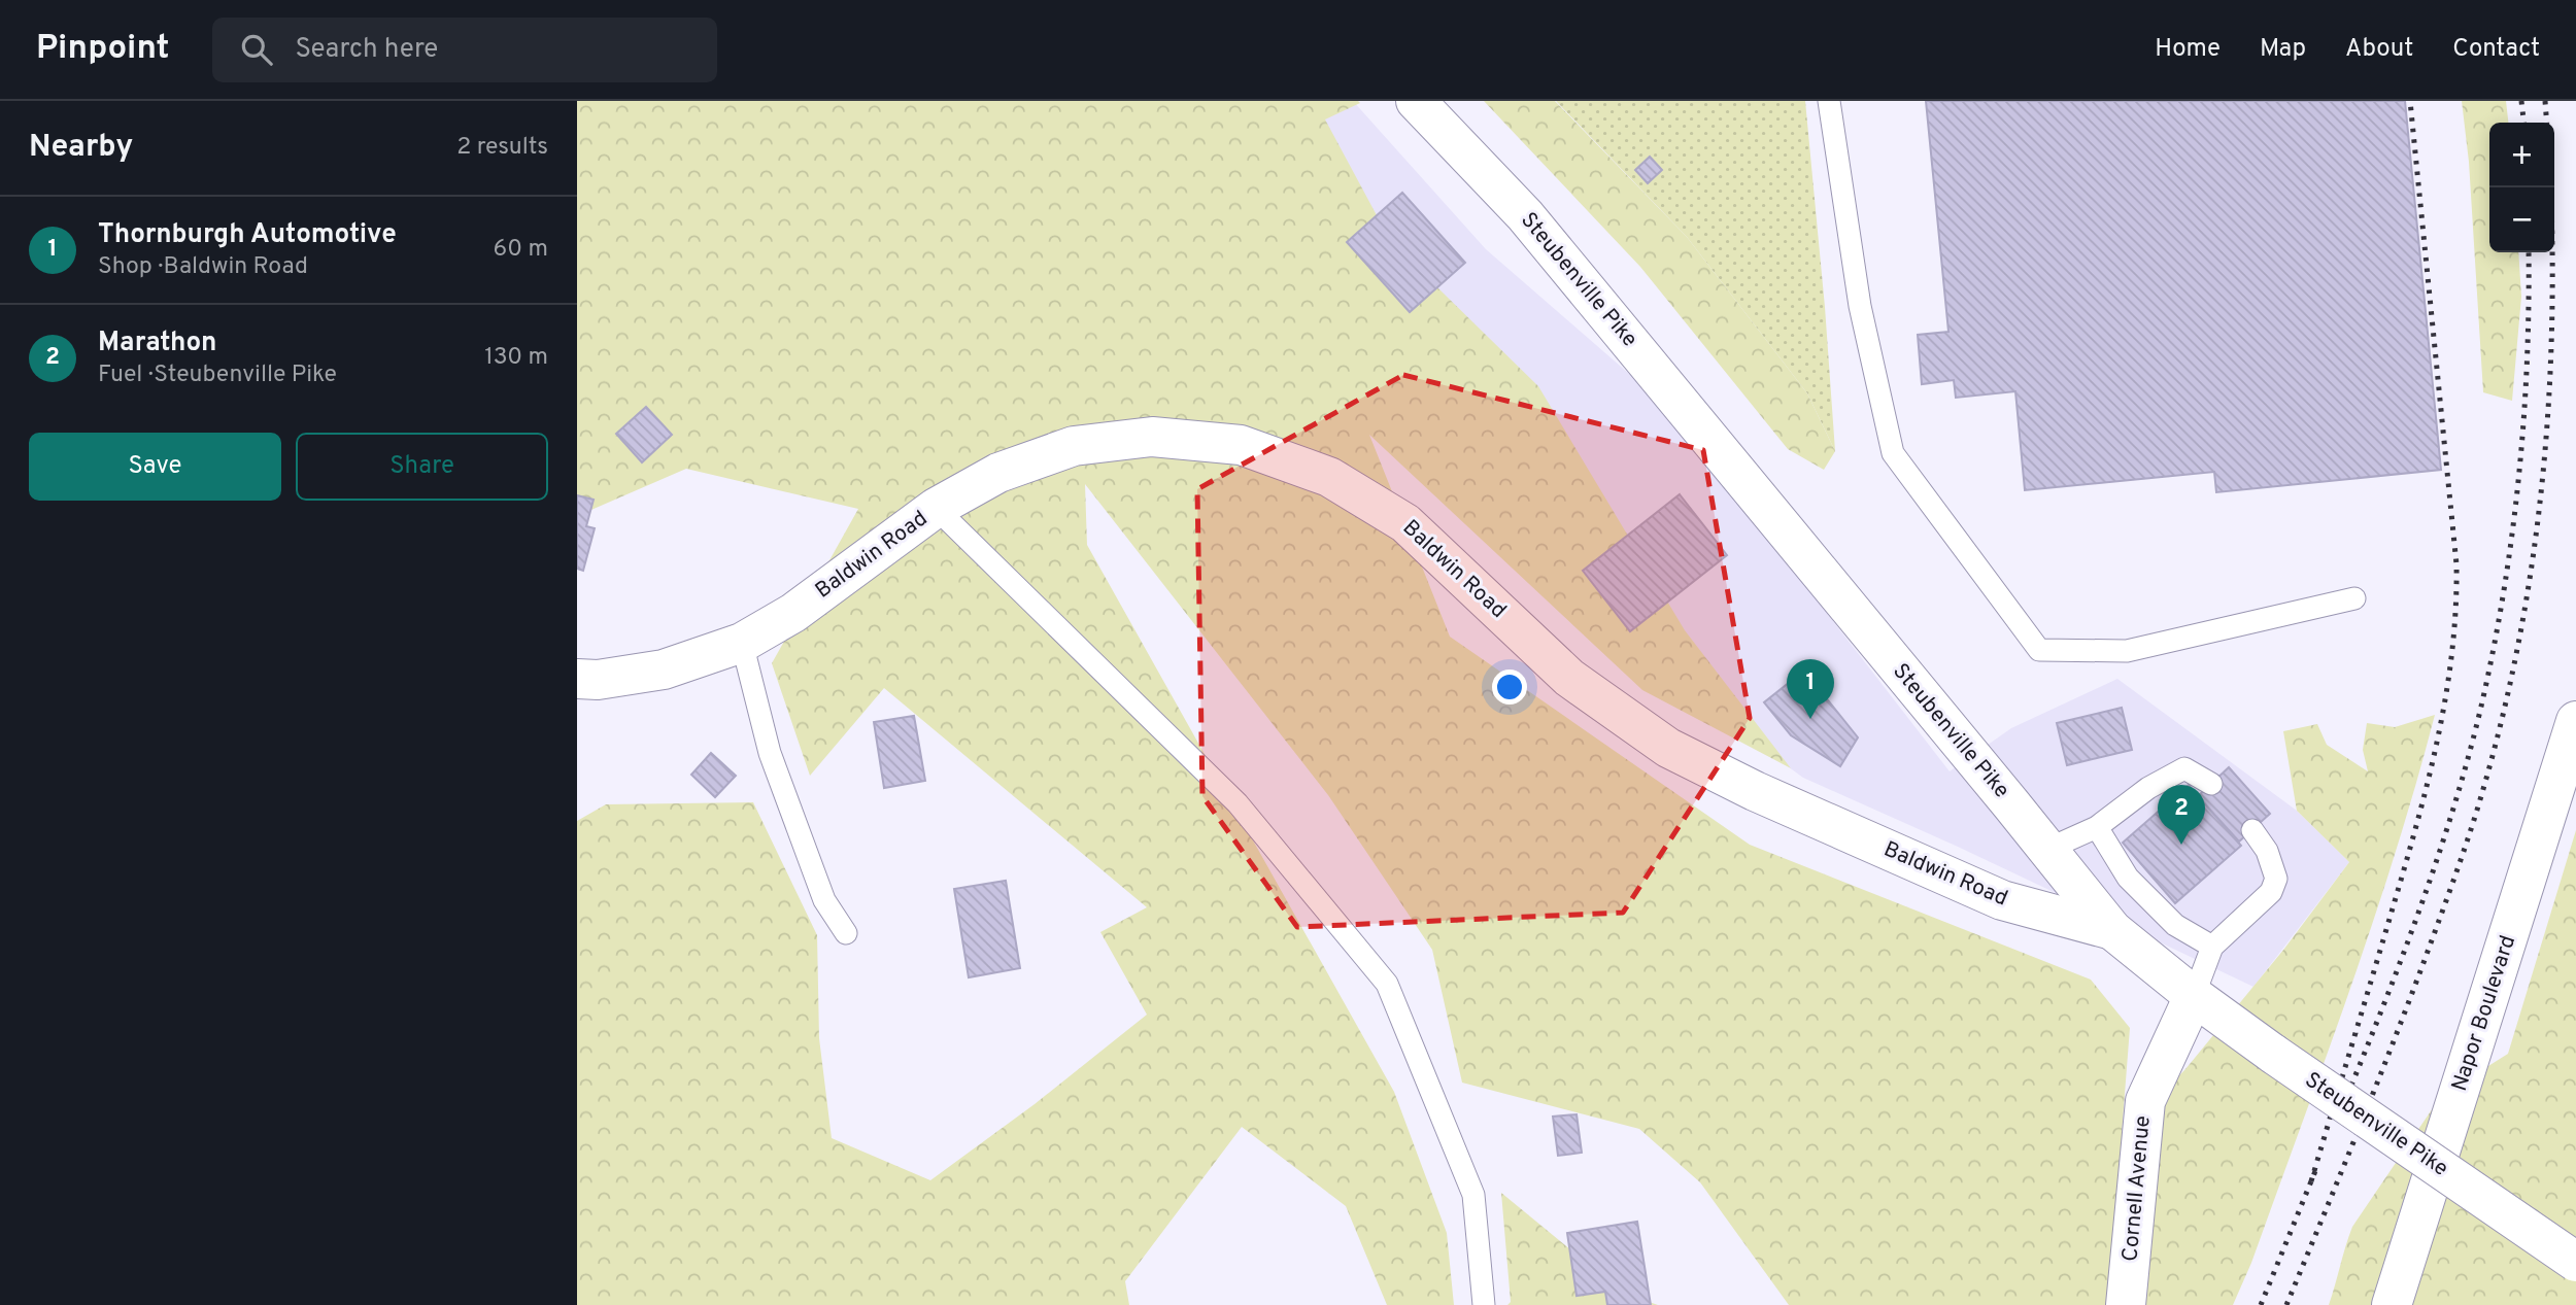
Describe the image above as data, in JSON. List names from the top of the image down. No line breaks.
{"streets":{"street":["Steubenville Pike","Baldwin Road","Napor Boulevard","Cornell Avenue"]},"crossings":[["Steubenville Pike","Baldwin Road"],["Steubenville Pike","Cornell Avenue"]],"page":{"header":"Pinpoint","search":"Search here","nav":["Home","Map","About","Contact"],"heading":["Nearby","2 results"],"map_buttons":["+","−"],"list":[{"mark":"1","name":"Thornburgh Automotive","note":"Shop · Baldwin Road","value":"60 m"},{"mark":"2","name":"Marathon","note":"Fuel · Steubenville Pike","value":"130 m"}],"buttons":["Save","Share"],"pins":["1","2"]}}
